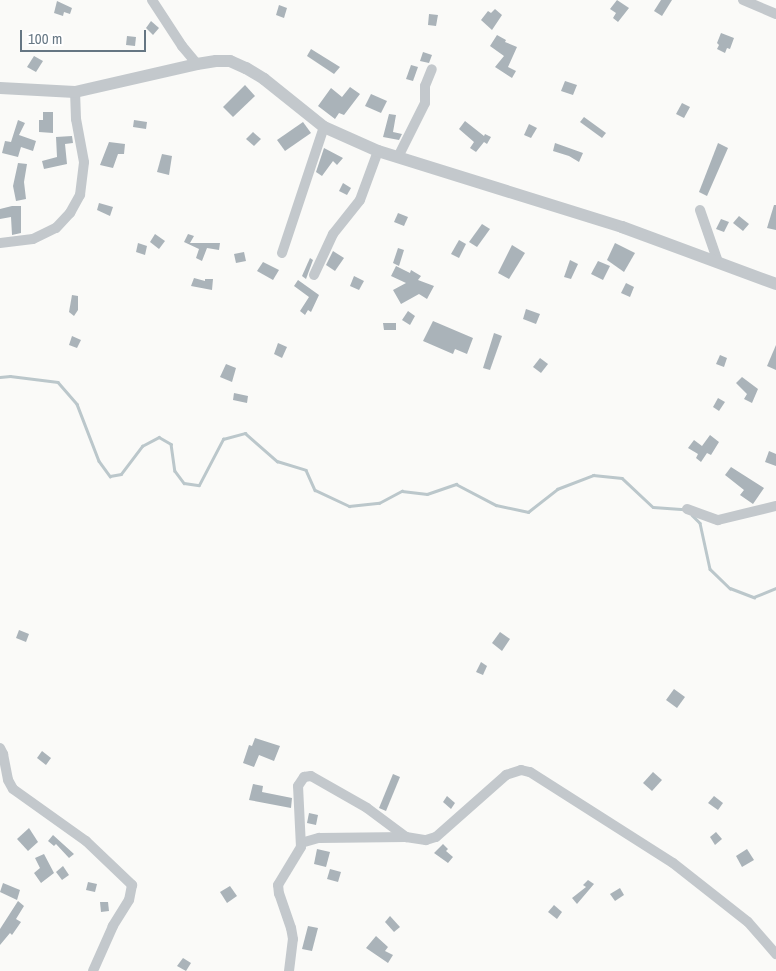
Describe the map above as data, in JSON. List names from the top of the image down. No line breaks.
{"scale_bar":"100 m"}
